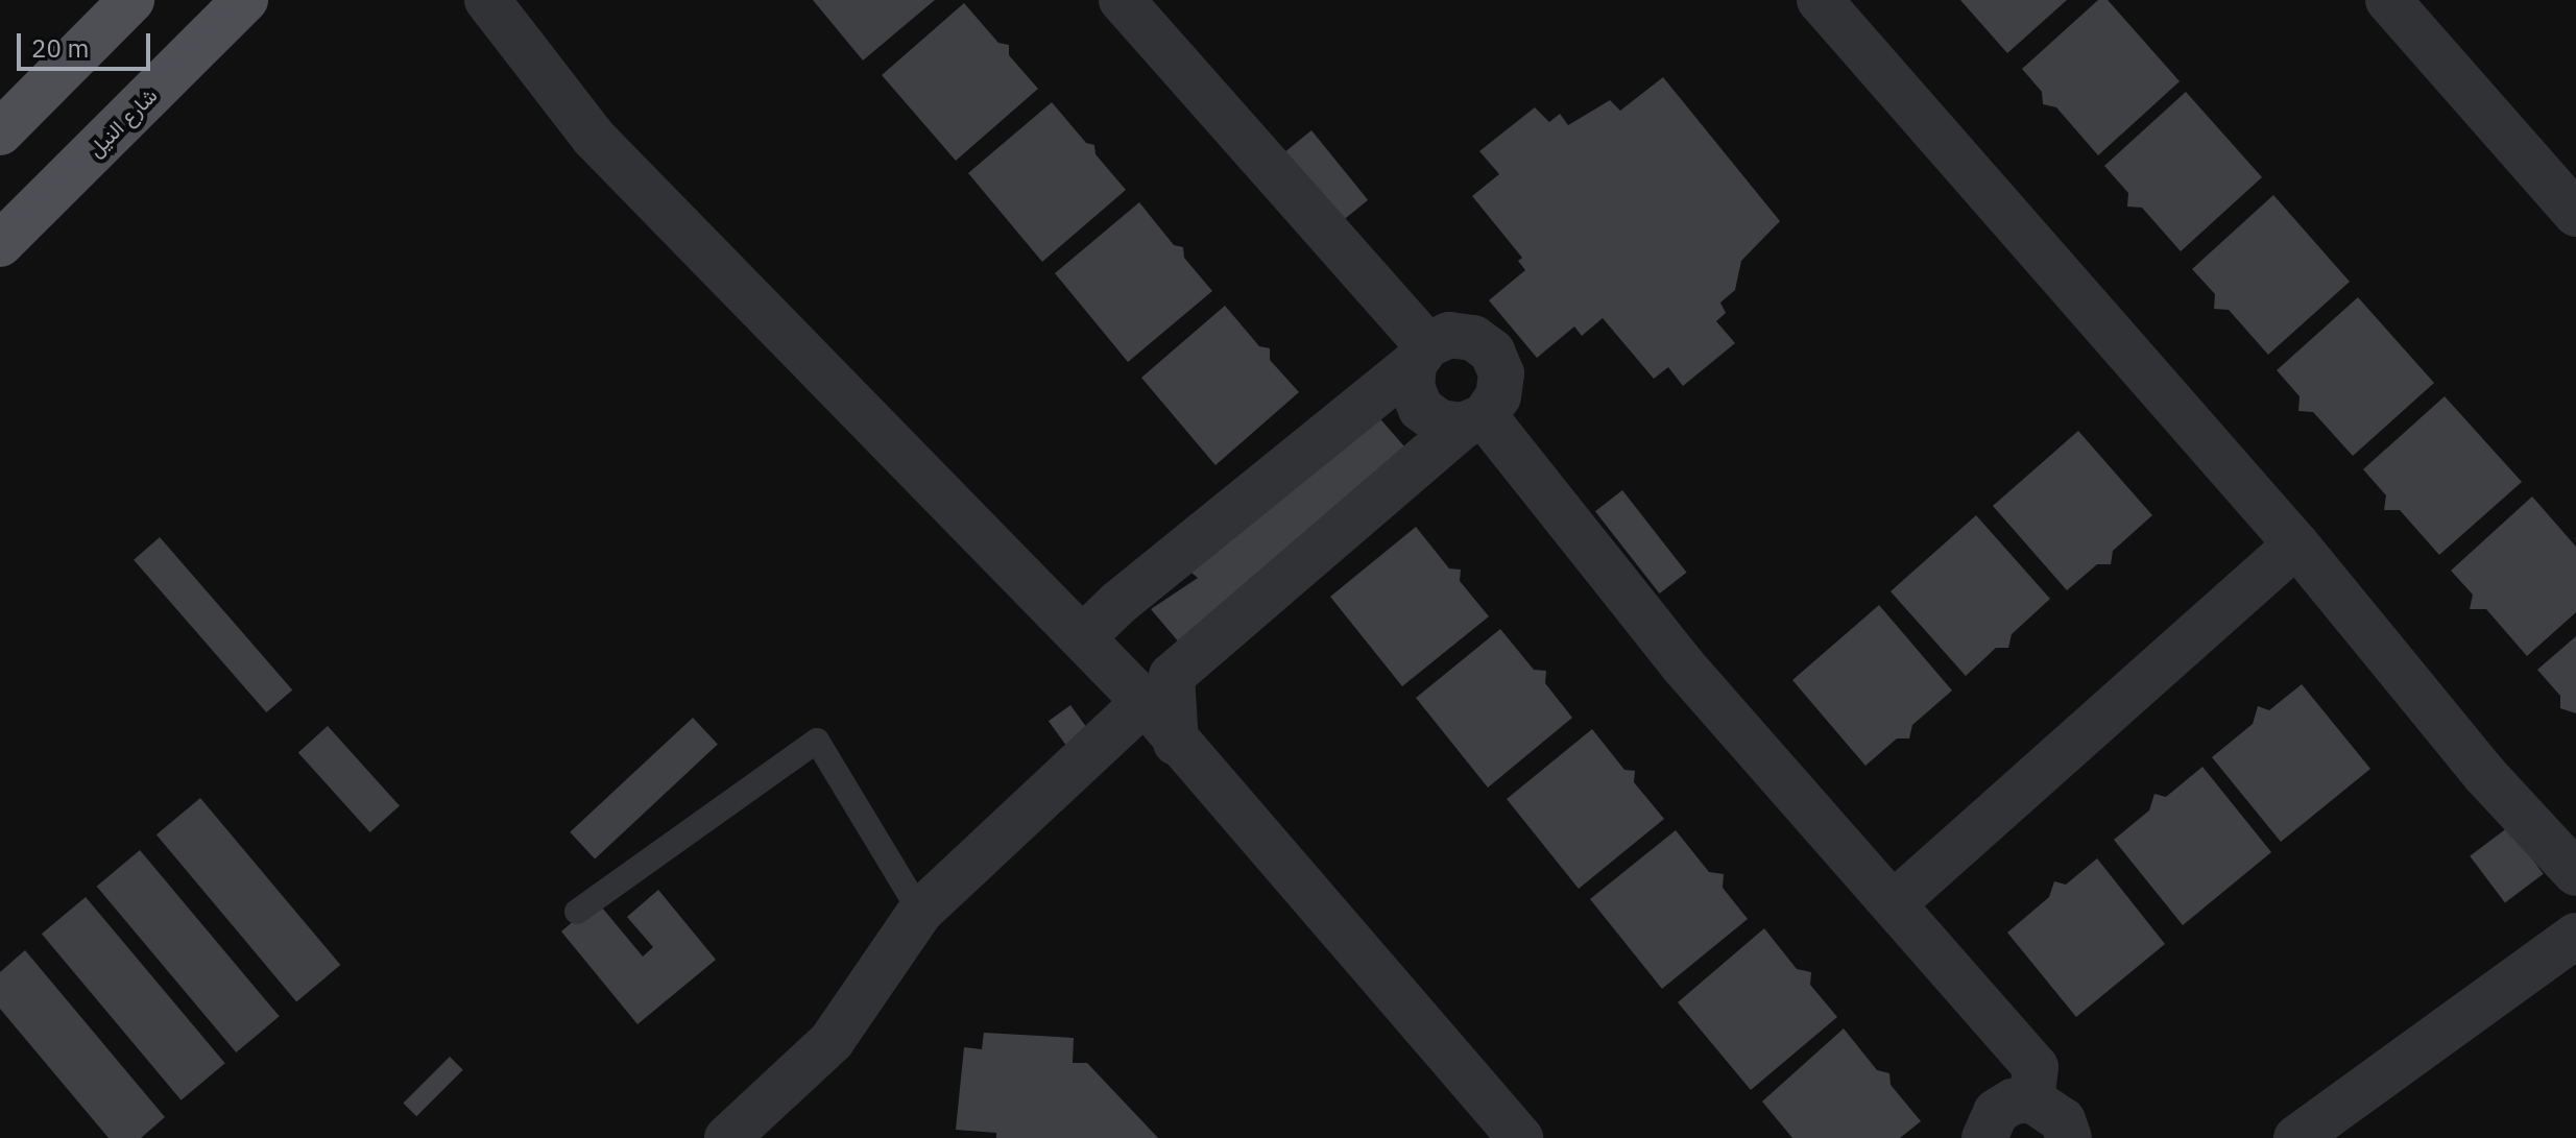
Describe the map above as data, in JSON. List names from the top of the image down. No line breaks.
{"streets":{"main road":["شارع النيل"]},"scale_bar":"20 m"}
